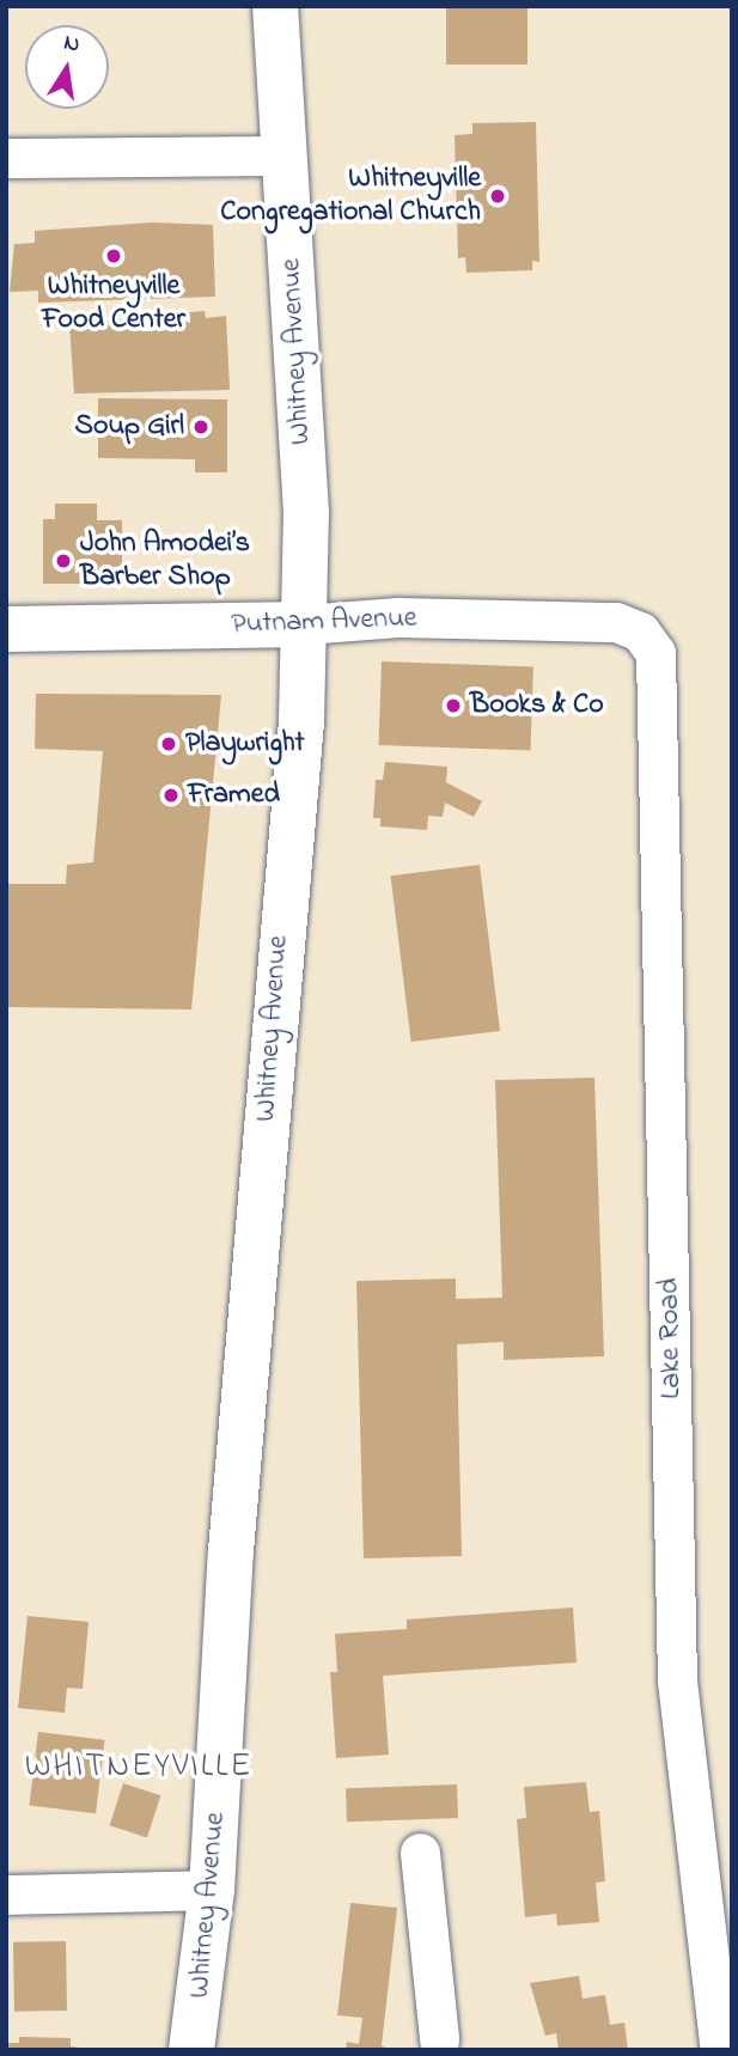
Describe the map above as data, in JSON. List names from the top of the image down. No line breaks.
{"streets":{"main road":["Whitney Avenue","Putnam Avenue"],"street":["Lake Road"]},"crossings":[["Whitney Avenue","Putnam Avenue"],["Putnam Avenue","Lake Road"]],"districts":["WHITNEYVILLE"],"places":["Whitneyville Congregational Church","Whitneyville Food Center","Soup Girl","John Amodei’s Barber Shop","Books & Co","Playwright","Framed"],"north":"top"}
